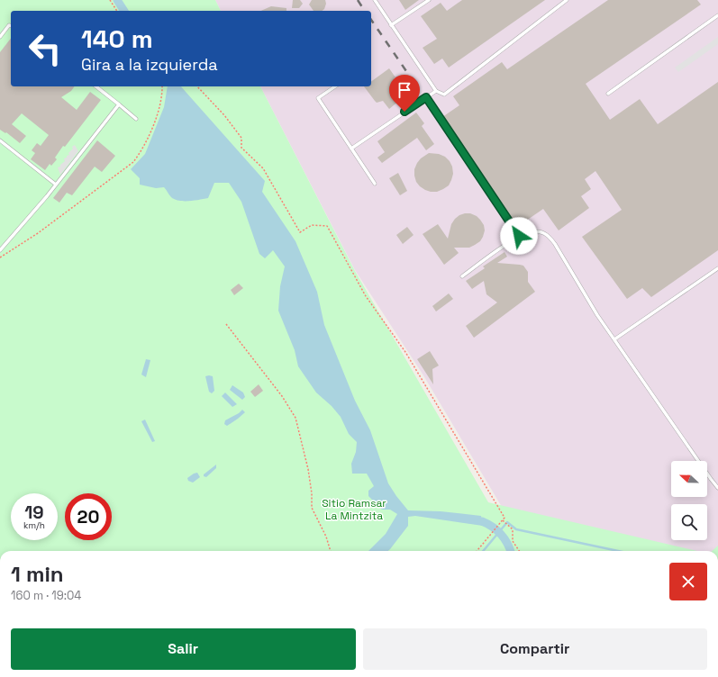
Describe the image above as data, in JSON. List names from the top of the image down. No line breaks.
{"parks":["Sitio Ramsar La Mintzita"],"north":"left","page":{"turn":["140 m","Gira a la izquierda"],"speed":"19 km/h","limit":"20","heading":["1 min","160 m · 19:04"],"buttons":["Salir","Compartir"]}}
